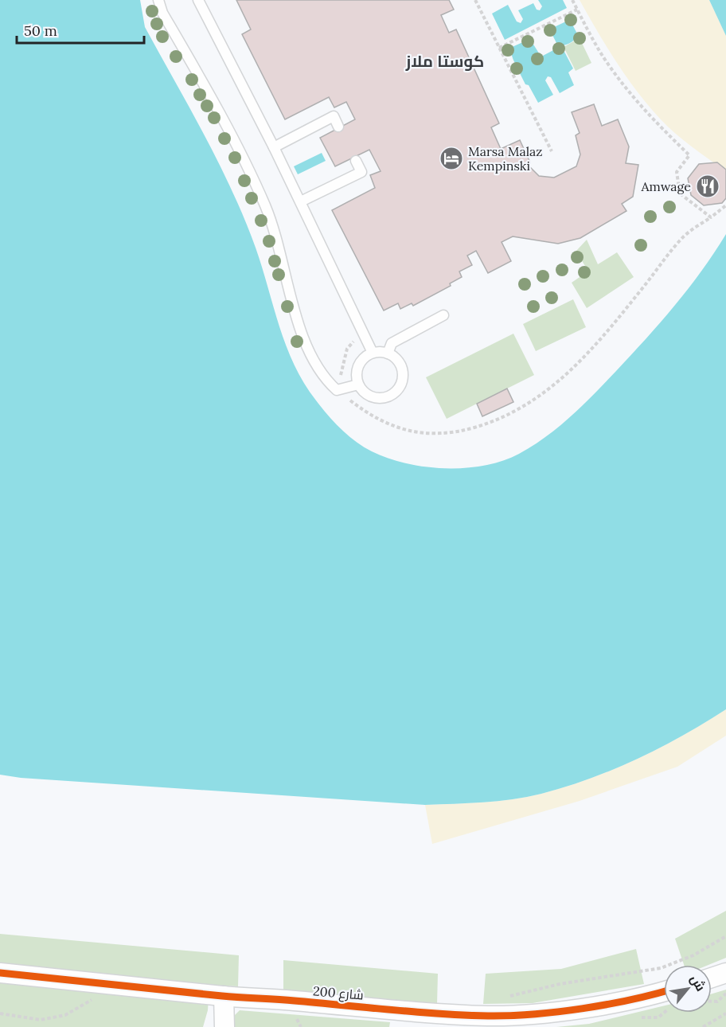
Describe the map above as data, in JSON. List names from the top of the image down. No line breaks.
{"streets":{"street":["شارع 200"]},"districts":["كوستا ملاز"],"places":{"hotel":["Marsa Malaz Kempinski"],"restaurant":["Amwage"]},"scale_bar":"50 m","north":"top right"}
